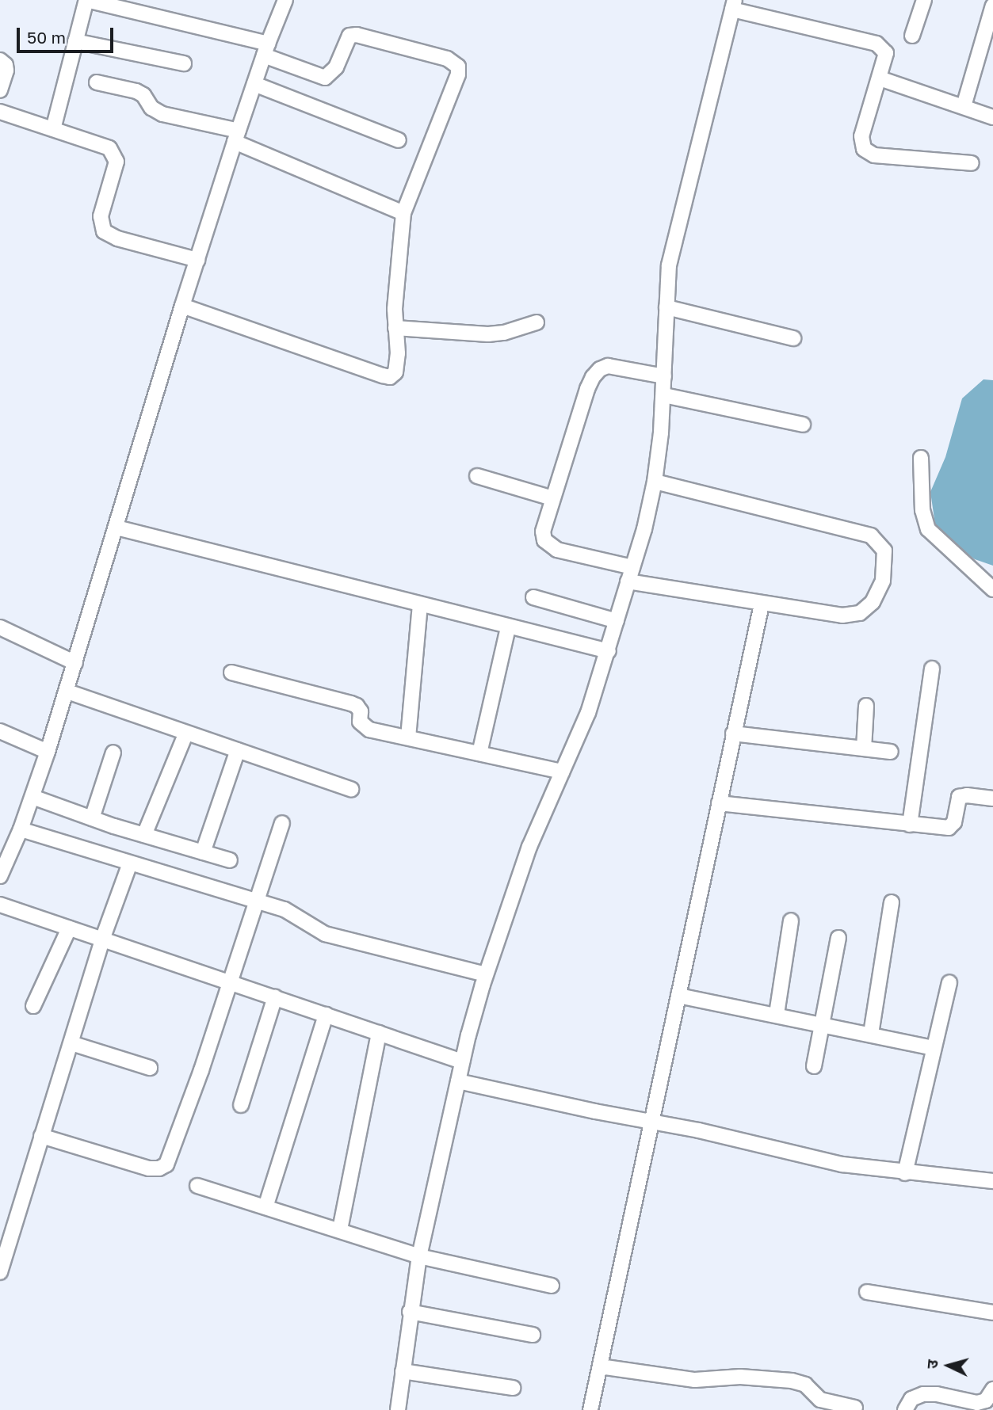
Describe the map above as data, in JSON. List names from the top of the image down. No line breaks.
{"scale_bar":"50 m","north":"left"}
